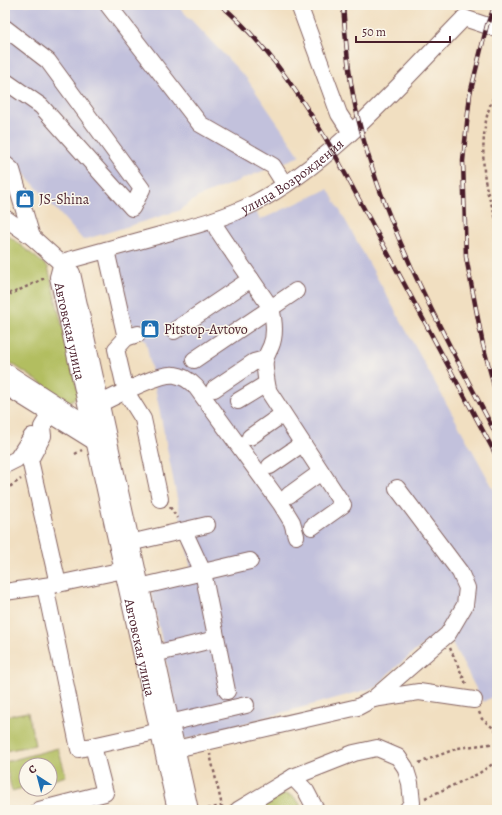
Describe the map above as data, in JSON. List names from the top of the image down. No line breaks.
{"streets":{"street":["улица Возрождения","Автовская улица"]},"crossings":[["улица Возрождения","Автовская улица"]],"places":{"shop":["JS-Shina","Pitstop-Avtovo"]},"scale_bar":"50 m","north":"top left"}
